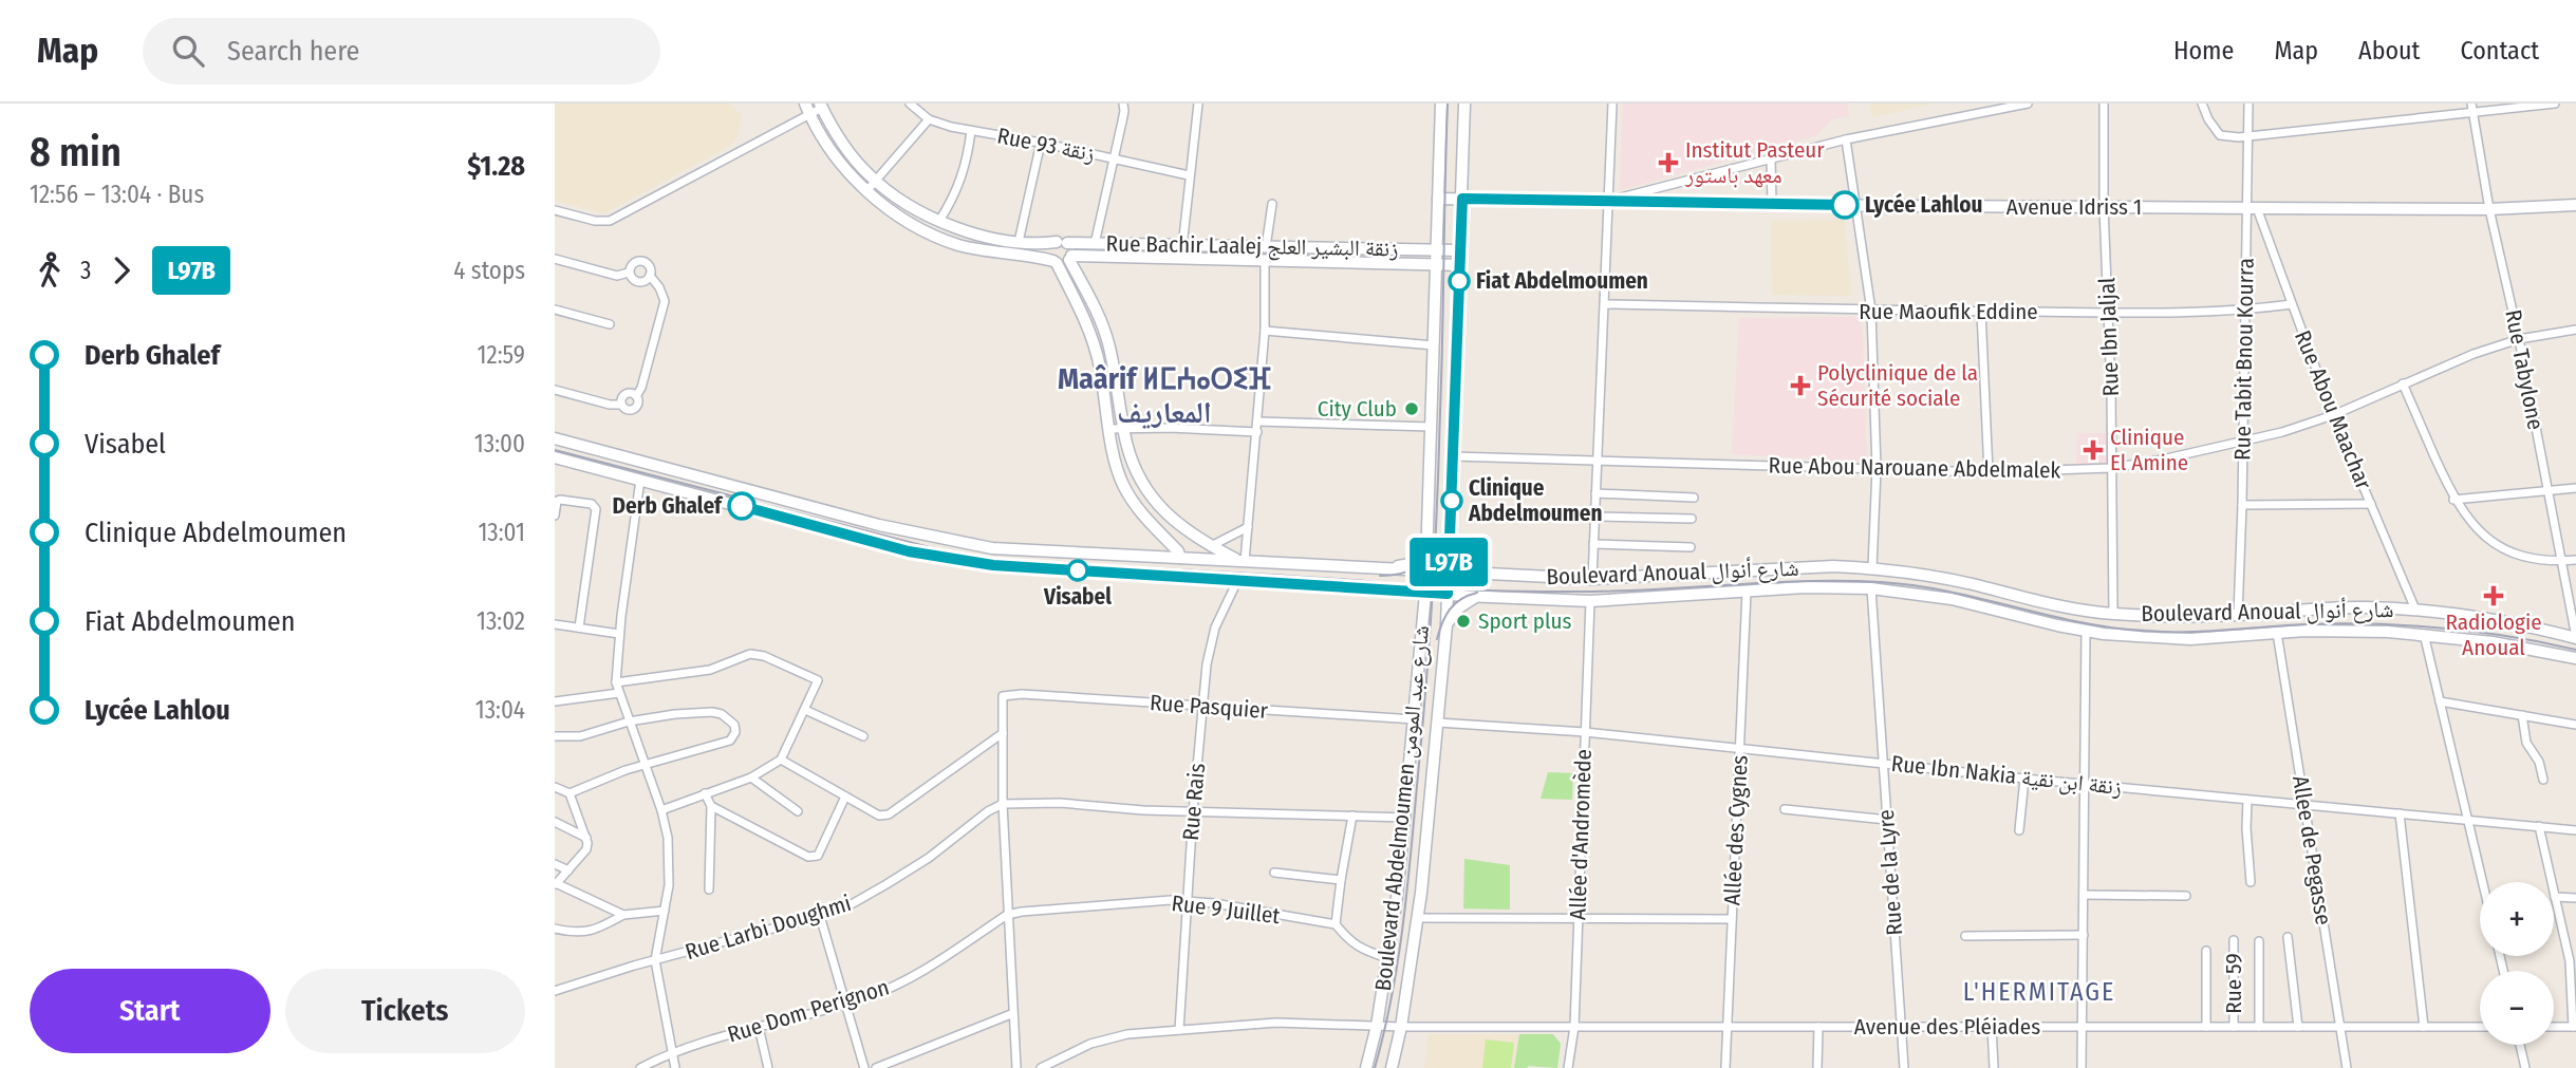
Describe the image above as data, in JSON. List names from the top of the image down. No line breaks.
{"streets":{"main road":["Avenue Idriss 1","Rue Bachir Laalej زنقة البشير العلج","Boulevard Anoual شارع أنوال","Boulevard Abdelmoumen شارع عبد المومن"],"street":["Rue 93 زنقة","Rue Maoufik Eddine","Rue Ibn Jaljal","Rue Tabit Bnou Kourra","Rue Tabylone","Rue Abou Maachar","Rue Abou Narouane Abdelmalek","Rue Pasquier","Rue Ibn Nakia زنقة ابن نقية","Rue Rais","Allée des Cygnes","Allée d'Andromède","Allee de Pegasse","Rue de la Lyre","Rue 9 Juillet","Rue Larbi Doughmi","Rue 59","Rue Dom Perignon","Avenue des Pléiades"]},"crossings":[["Avenue Idriss 1","Rue Ibn Jaljal"],["Avenue Idriss 1","Rue Tabit Bnou Kourra"],["Avenue Idriss 1","Rue Tabylone"],["Avenue Idriss 1","Rue Abou Maachar"],["Avenue Idriss 1","Boulevard Abdelmoumen شارع عبد المومن"],["Rue Bachir Laalej زنقة البشير العلج","Boulevard Abdelmoumen شارع عبد المومن"],["Rue Maoufik Eddine","Rue Ibn Jaljal"],["Rue Maoufik Eddine","Rue Tabit Bnou Kourra"],["Rue Maoufik Eddine","Rue Abou Maachar"],["Rue Ibn Jaljal","Rue Abou Narouane Abdelmalek"],["Rue Ibn Jaljal","Boulevard Anoual شارع أنوال"],["Rue Tabit Bnou Kourra","Rue Abou Maachar"],["Rue Tabit Bnou Kourra","Rue Abou Narouane Abdelmalek"],["Rue Tabit Bnou Kourra","Boulevard Anoual شارع أنوال"],["Rue Tabylone","Rue Abou Narouane Abdelmalek"],["Rue Tabylone","Boulevard Anoual شارع أنوال"],["Rue Abou Maachar","Rue Abou Narouane Abdelmalek"],["Rue Abou Maachar","Boulevard Anoual شارع أنوال"],["Rue Abou Narouane Abdelmalek","Boulevard Abdelmoumen شارع عبد المومن"],["Boulevard Anoual شارع أنوال","Rue Rais"],["Boulevard Anoual شارع أنوال","Boulevard Abdelmoumen شارع عبد المومن"],["Boulevard Anoual شارع أنوال","Allée des Cygnes"],["Boulevard Anoual شارع أنوال","Allée d'Andromède"],["Boulevard Anoual شارع أنوال","Allee de Pegasse"],["Boulevard Anoual شارع أنوال","Rue de la Lyre"],["Rue Pasquier","Rue Rais"],["Rue Pasquier","Boulevard Abdelmoumen شارع عبد المومن"],["Rue Ibn Nakia زنقة ابن نقية","Boulevard Abdelmoumen شارع عبد المومن"],["Rue Ibn Nakia زنقة ابن نقية","Allée des Cygnes"],["Rue Ibn Nakia زنقة ابن نقية","Allée d'Andromède"],["Rue Ibn Nakia زنقة ابن نقية","Allee de Pegasse"],["Rue Ibn Nakia زنقة ابن نقية","Rue de la Lyre"],["Rue Rais","Rue 9 Juillet"],["Rue Rais","Avenue des Pléiades"],["Boulevard Abdelmoumen شارع عبد المومن","Avenue des Pléiades"],["Allée des Cygnes","Avenue des Pléiades"],["Allée d'Andromède","Avenue des Pléiades"],["Allee de Pegasse","Avenue des Pléiades"],["Rue de la Lyre","Avenue des Pléiades"],["Rue 9 Juillet","Rue Dom Perignon"],["Rue 59","Avenue des Pléiades"]],"districts":["Maârif ⵍⵎⵄⴰⵔⵉⴼ المعاريف","L'HERMITAGE"],"places":{"health":["Institut Pasteur معهد باستور","Polyclinique de la Sécurité sociale","Clinique El Amine","Radiologie Anoual"],"other":["Lycée Lahlou","Fiat Abdelmoumen","City Club","Clinique Abdelmoumen","Derb Ghalef","Visabel","Sport plus"]},"lines":["bus line L97B"],"page":{"header":"Map","search":"Search here","nav":["Home","Map","About","Contact"],"heading":["8 min","12:56 – 13:04 · Bus","$1.28"],"on_map":"L97B","legs":["3","L97B","4 stops"],"list":[{"name":"Derb Ghalef","value":"12:59"},{"name":"Visabel","value":"13:00"},{"name":"Clinique Abdelmoumen","value":"13:01"},{"name":"Fiat Abdelmoumen","value":"13:02"},{"name":"Lycée Lahlou","value":"13:04"}],"map_buttons":["+","−"],"buttons":["Start","Tickets"]}}
